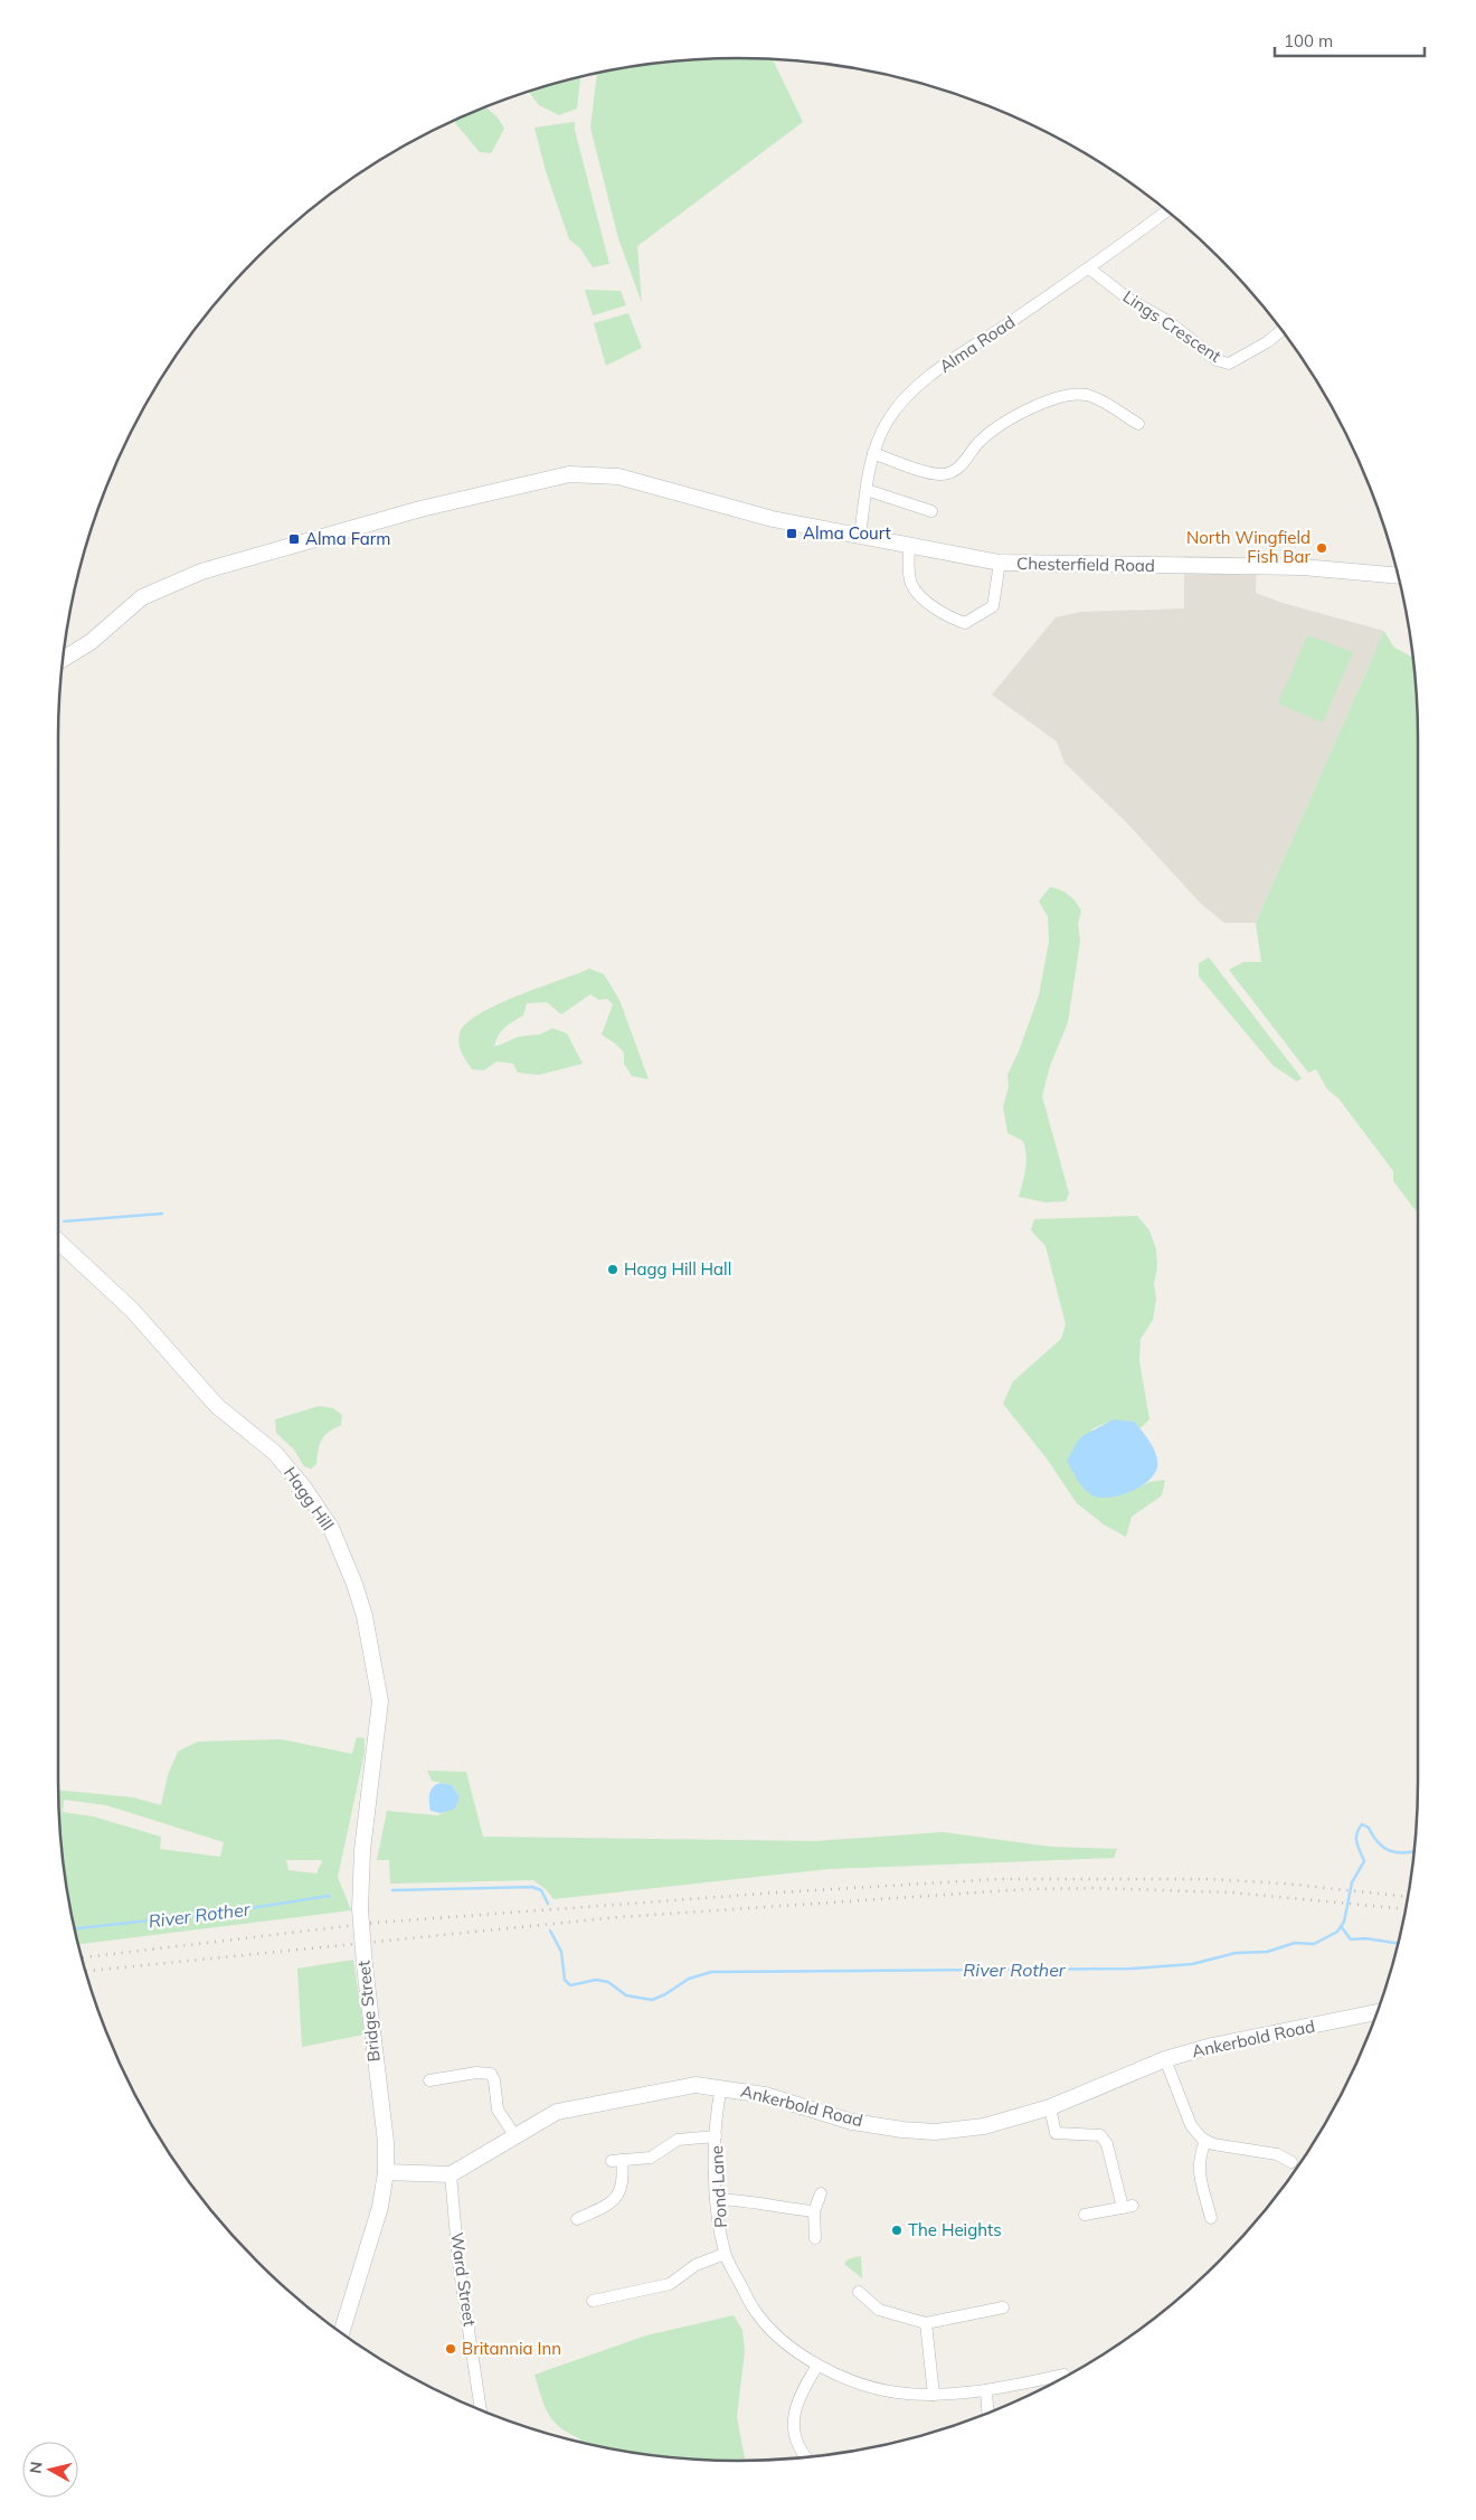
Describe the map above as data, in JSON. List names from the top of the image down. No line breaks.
{"streets":{"street":["Lings Crescent","Alma Road","Chesterfield Road","Hagg Hill","Bridge Street","Ankerbold Road","Pond Lane","Ward Street"]},"crossings":[["Lings Crescent","Alma Road"],["Alma Road","Chesterfield Road"],["Hagg Hill","Bridge Street"],["Ankerbold Road","Pond Lane"],["Ankerbold Road","Ward Street"]],"water":["River Rother"],"places":{"transit":["Alma Court","Alma Farm"],"other":["North Wingfield Fish Bar","Hagg Hill Hall","The Heights","Britannia Inn"]},"scale_bar":"100 m","north":"left"}
